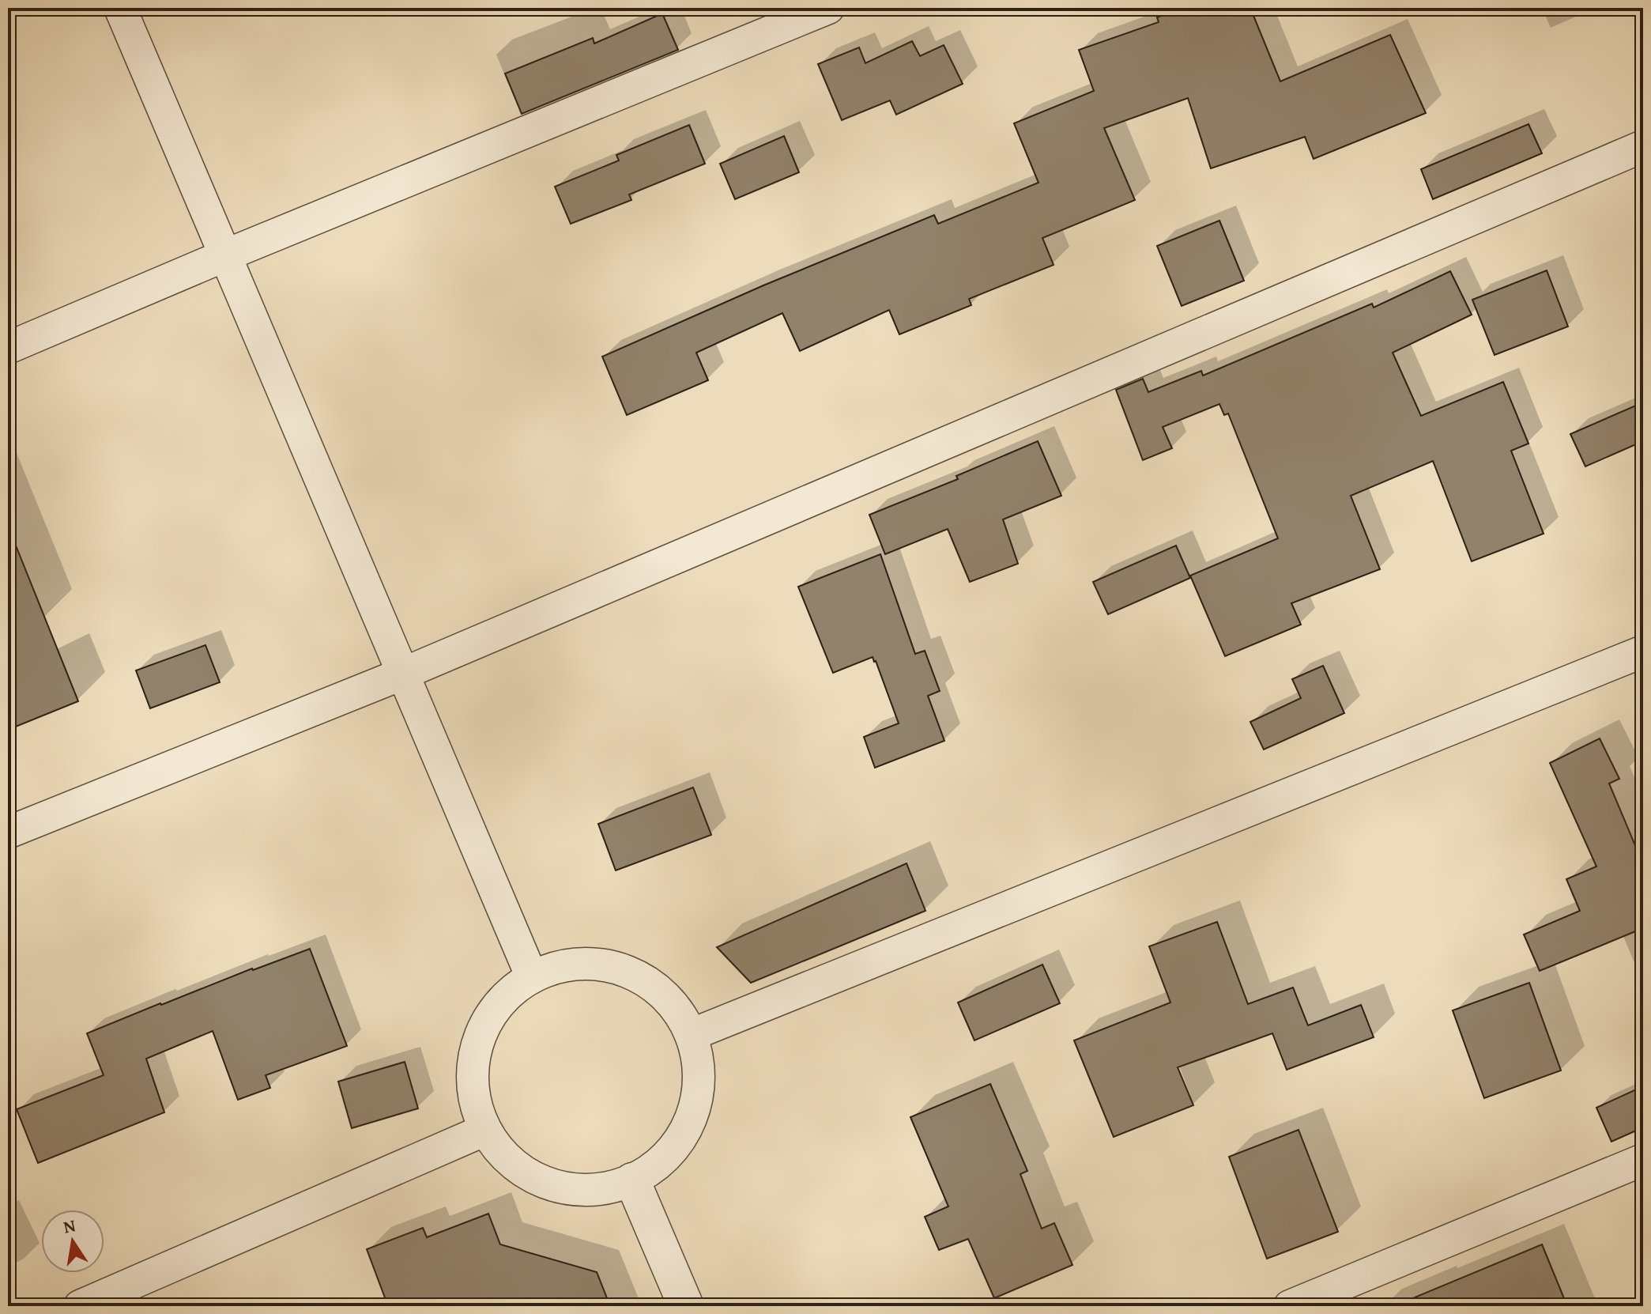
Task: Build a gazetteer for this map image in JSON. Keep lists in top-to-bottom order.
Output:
{
  "north": "top"
}
